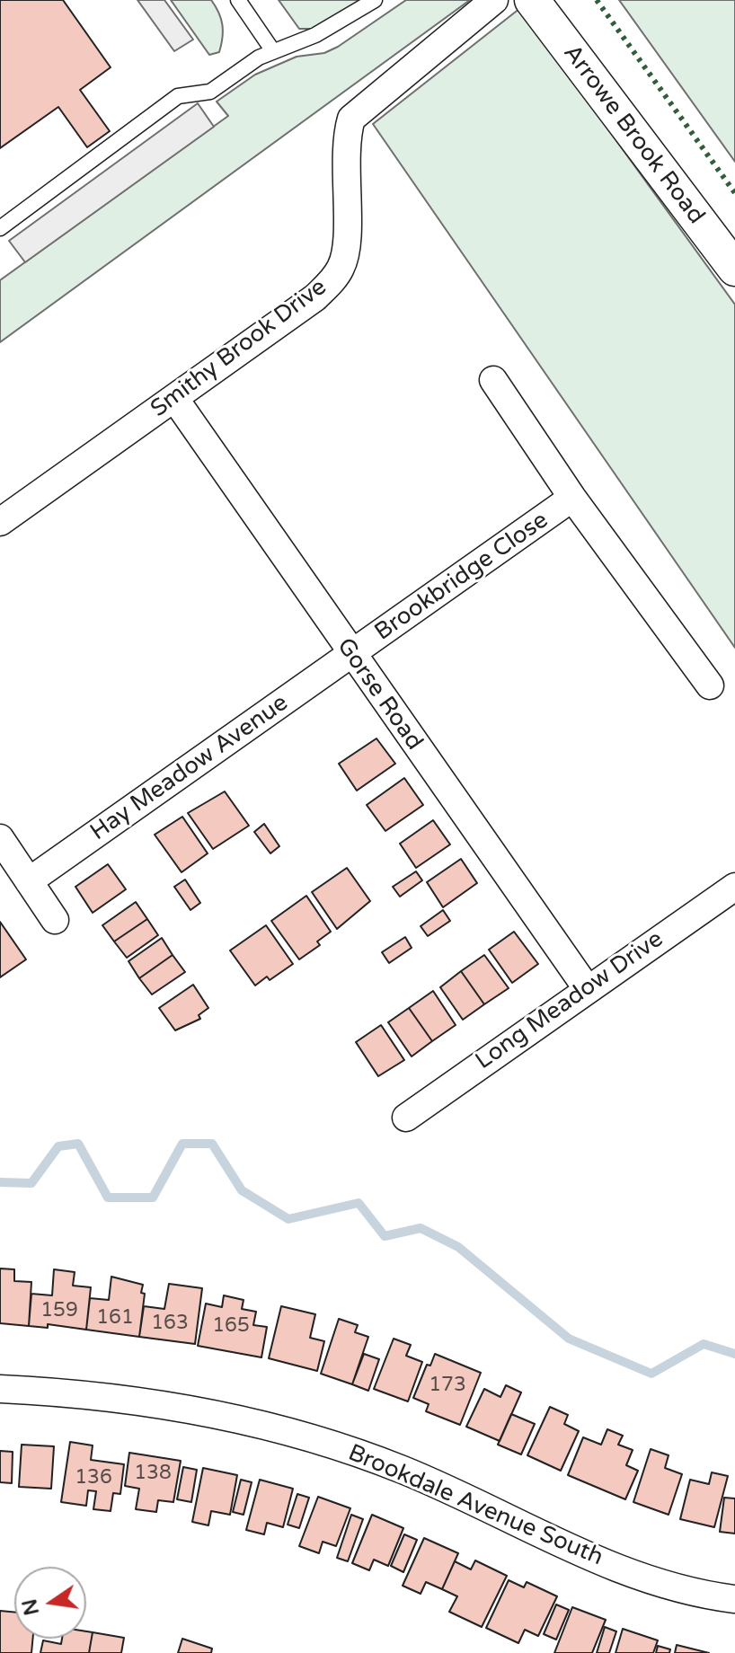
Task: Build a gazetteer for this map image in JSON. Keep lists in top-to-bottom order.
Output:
{
  "streets": {
    "street": [
      "Arrowe Brook Road",
      "Smithy Brook Drive",
      "Brookbridge Close",
      "Gorse Road",
      "Hay Meadow Avenue",
      "Long Meadow Drive",
      "Brookdale Avenue South"
    ]
  },
  "crossings": [
    ["Smithy Brook Drive", "Gorse Road"],
    ["Brookbridge Close", "Gorse Road"],
    ["Brookbridge Close", "Hay Meadow Avenue"],
    ["Gorse Road", "Hay Meadow Avenue"],
    ["Gorse Road", "Long Meadow Drive"]
  ],
  "house_numbers": [
    "159",
    "161",
    "163",
    "165",
    "173",
    "138",
    "136"
  ],
  "north": "left"
}
